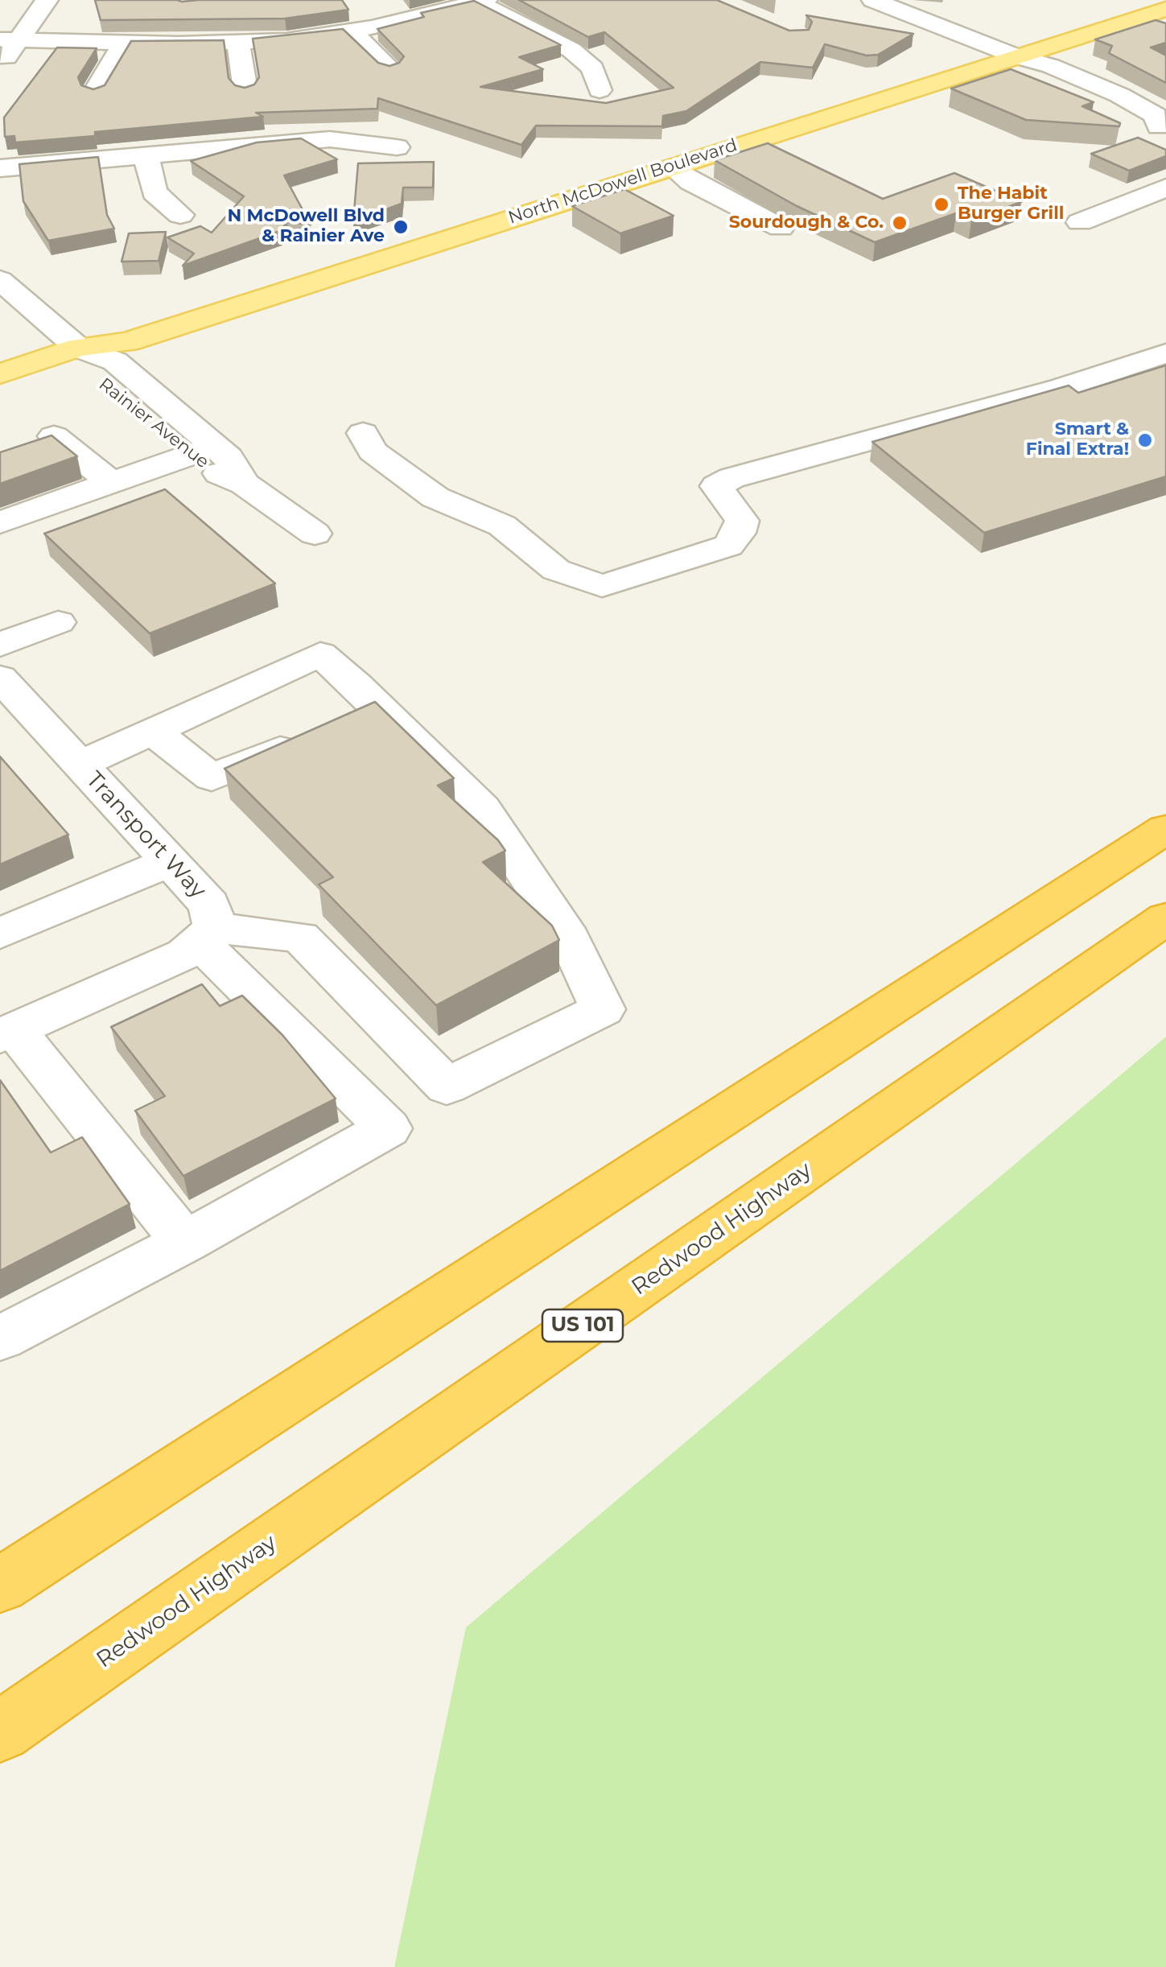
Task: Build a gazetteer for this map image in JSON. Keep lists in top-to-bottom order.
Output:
{
  "streets": {
    "highway": ["Redwood Highway", "US 101"],
    "main road": ["North McDowell Boulevard"],
    "street": ["Rainier Avenue", "Transport Way"]
  },
  "crossings": [
    ["North McDowell Boulevard", "Rainier Avenue"]
  ],
  "places": [
    "The Habit Burger Grill",
    "Sourdough & Co.",
    "N McDowell Blvd & Rainier Ave",
    "Smart & Final Extra!"
  ]
}
